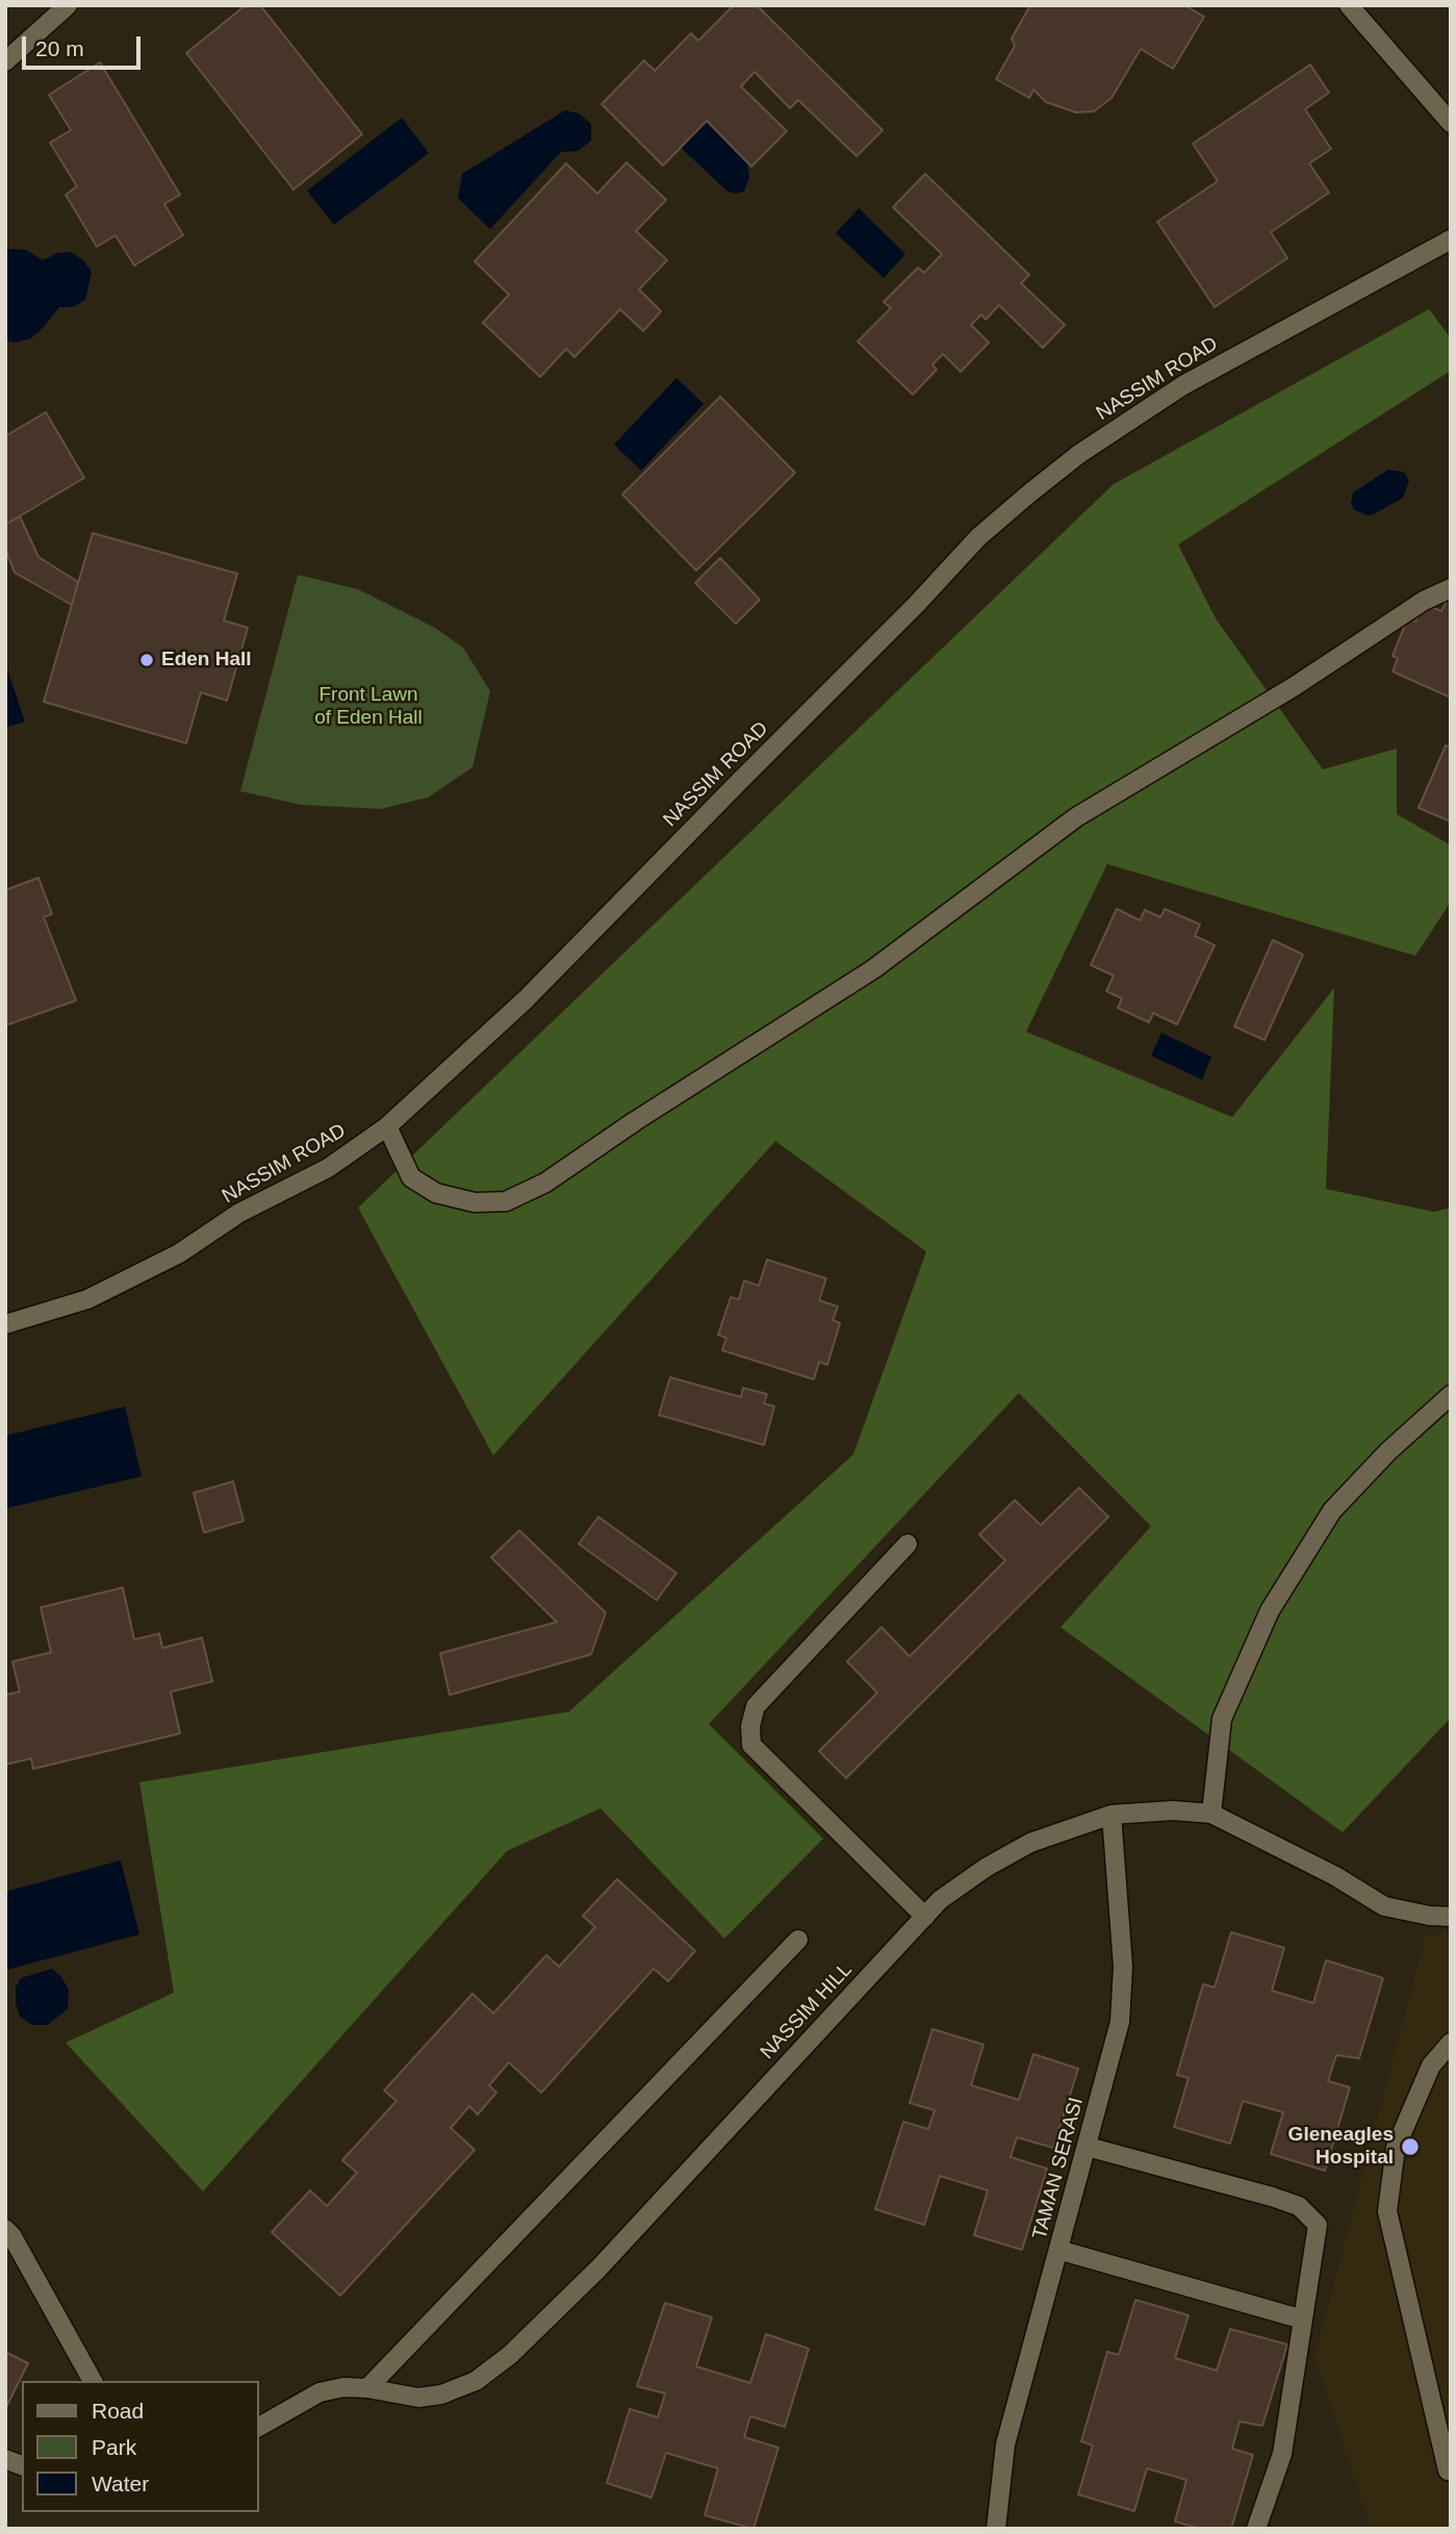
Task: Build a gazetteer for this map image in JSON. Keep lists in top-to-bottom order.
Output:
{
  "streets": {
    "street": ["NASSIM ROAD", "NASSIM HILL", "TAMAN SERASI"]
  },
  "crossings": [
    ["NASSIM HILL", "TAMAN SERASI"]
  ],
  "parks": ["Front Lawn of Eden Hall"],
  "places": ["Eden Hall", "Gleneagles Hospital"],
  "legend": ["Road", "Park", "Water"],
  "scale_bar": "20 m"
}
